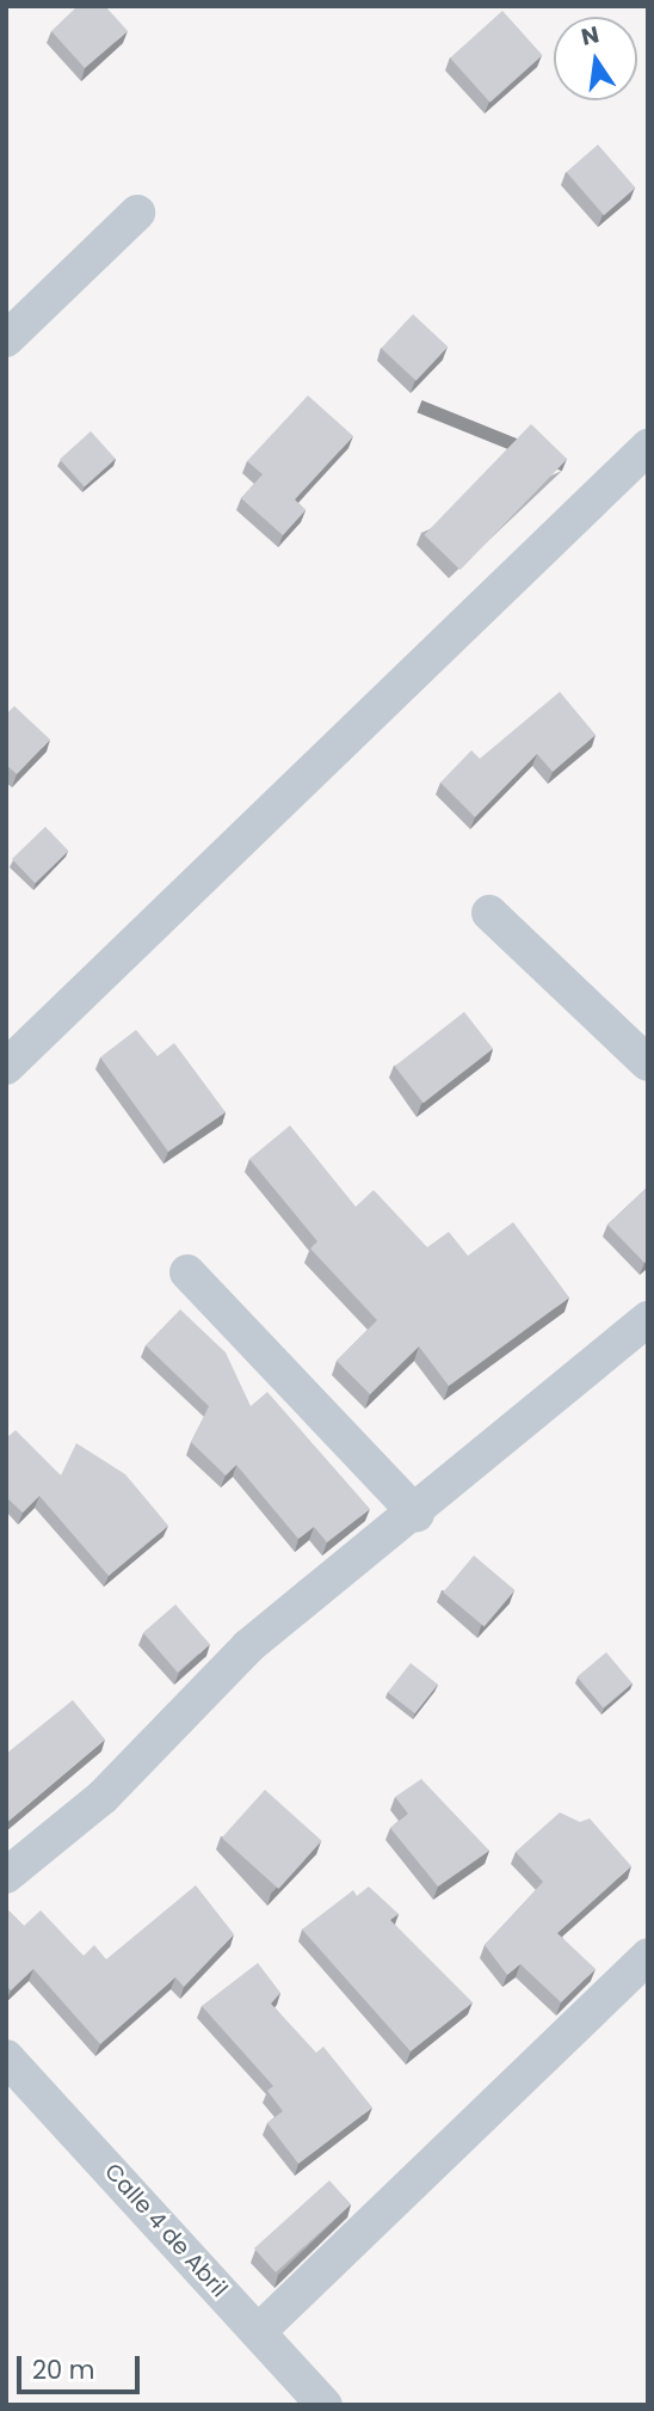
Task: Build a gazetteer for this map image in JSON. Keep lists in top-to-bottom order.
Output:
{
  "streets": {
    "street": ["Calle 4 de Abril"]
  },
  "scale_bar": "20 m",
  "north": "top"
}
